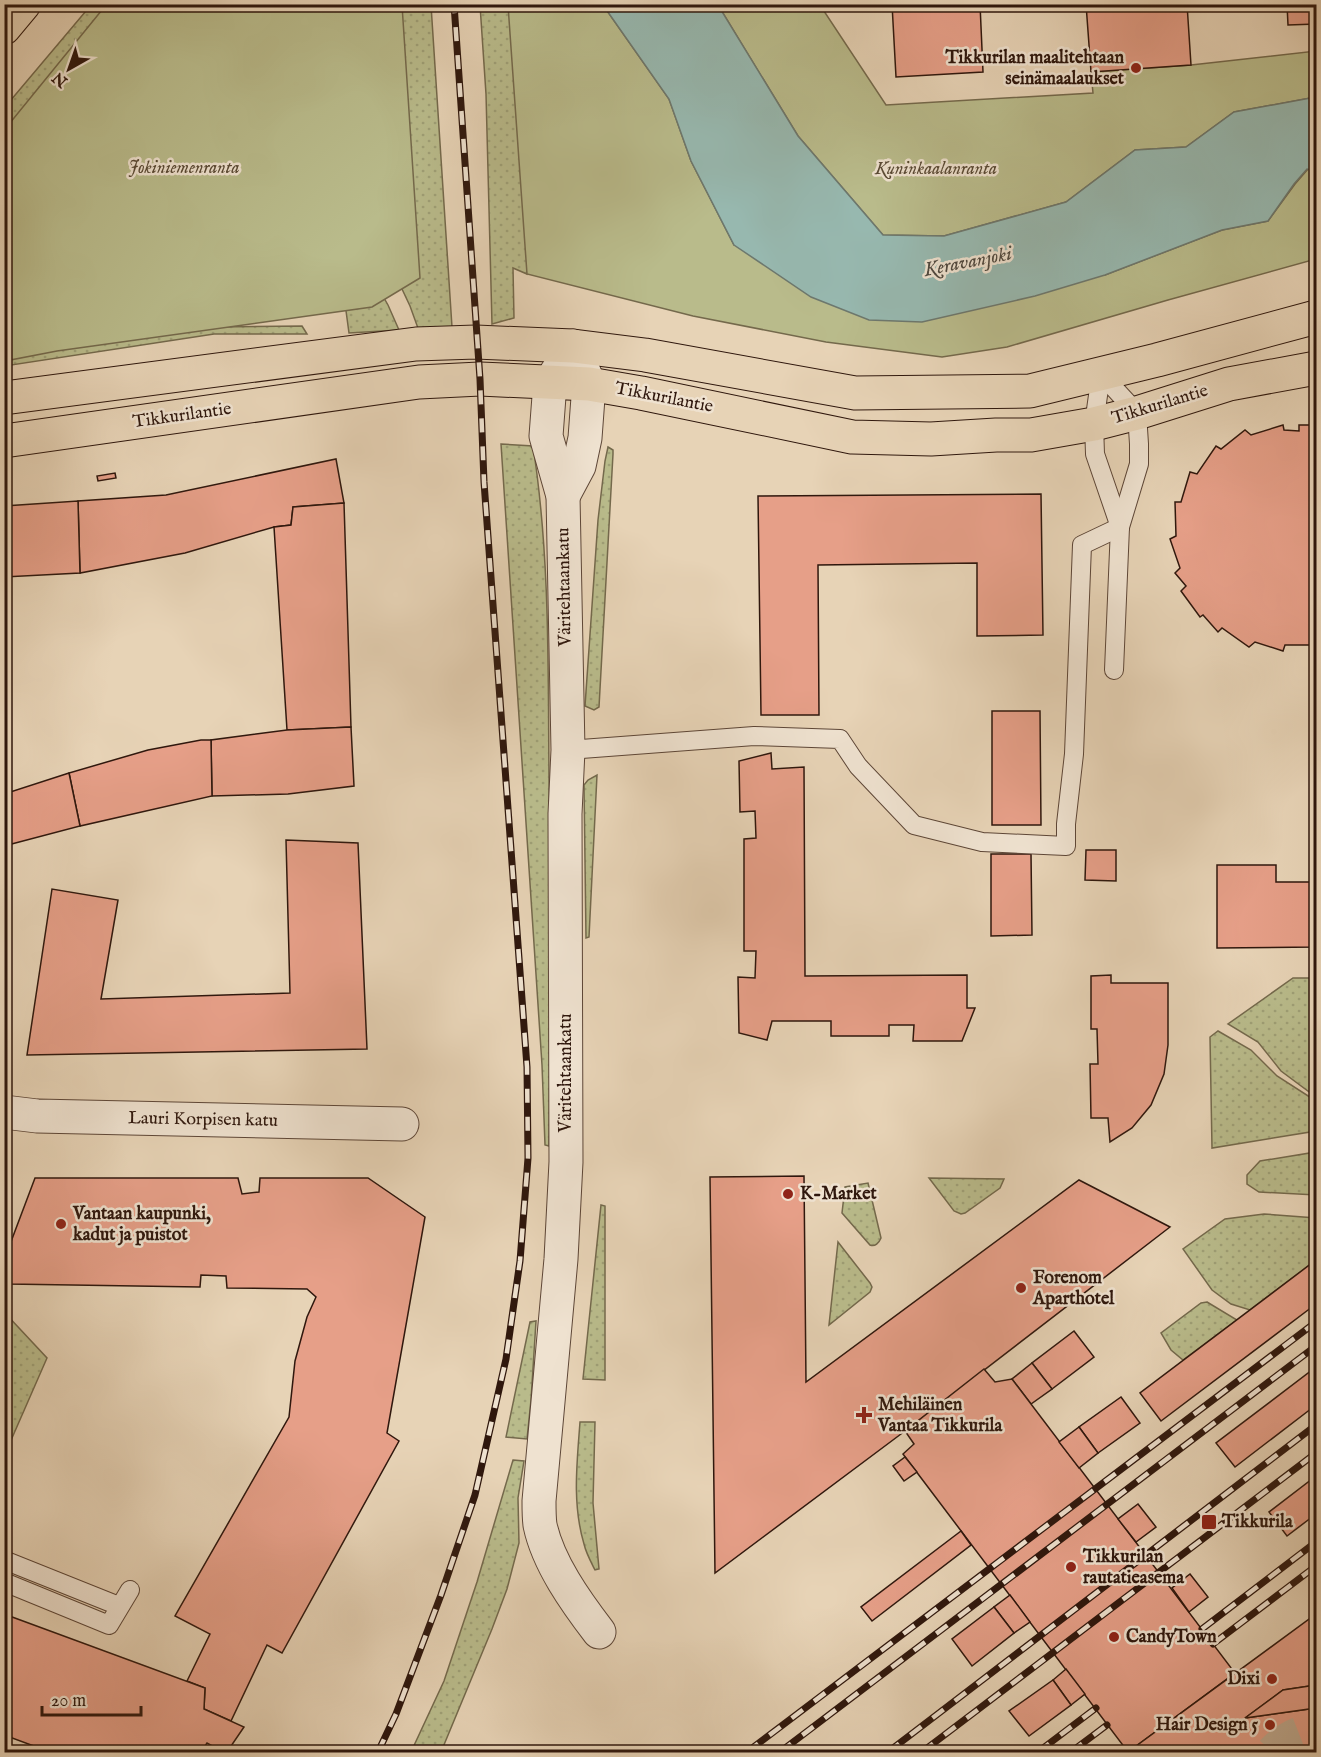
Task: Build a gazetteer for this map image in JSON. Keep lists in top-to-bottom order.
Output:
{
  "streets": {
    "main road": ["Tikkurilantie"],
    "street": ["Väritehtaankatu", "Lauri Korpisen katu"]
  },
  "crossings": [
    ["Tikkurilantie", "Väritehtaankatu"]
  ],
  "water": ["Keravanjoki"],
  "parks": ["Jokiniemenranta", "Kuninkaalanranta"],
  "places": {
    "other": [
      "Tikkurilan maalitehtaan seinämaalaukset",
      "K-Market",
      "Vantaan kaupunki, kadut ja puistot",
      "Forenom Aparthotel",
      "Tikkurilan rautatieasema",
      "CandyTown",
      "Dixi",
      "Hair Design 5"
    ],
    "health": ["Mehiläinen Vantaa Tikkurila"],
    "transit": ["Tikkurila"]
  },
  "scale_bar": "20 m",
  "north": "bottom left"
}
